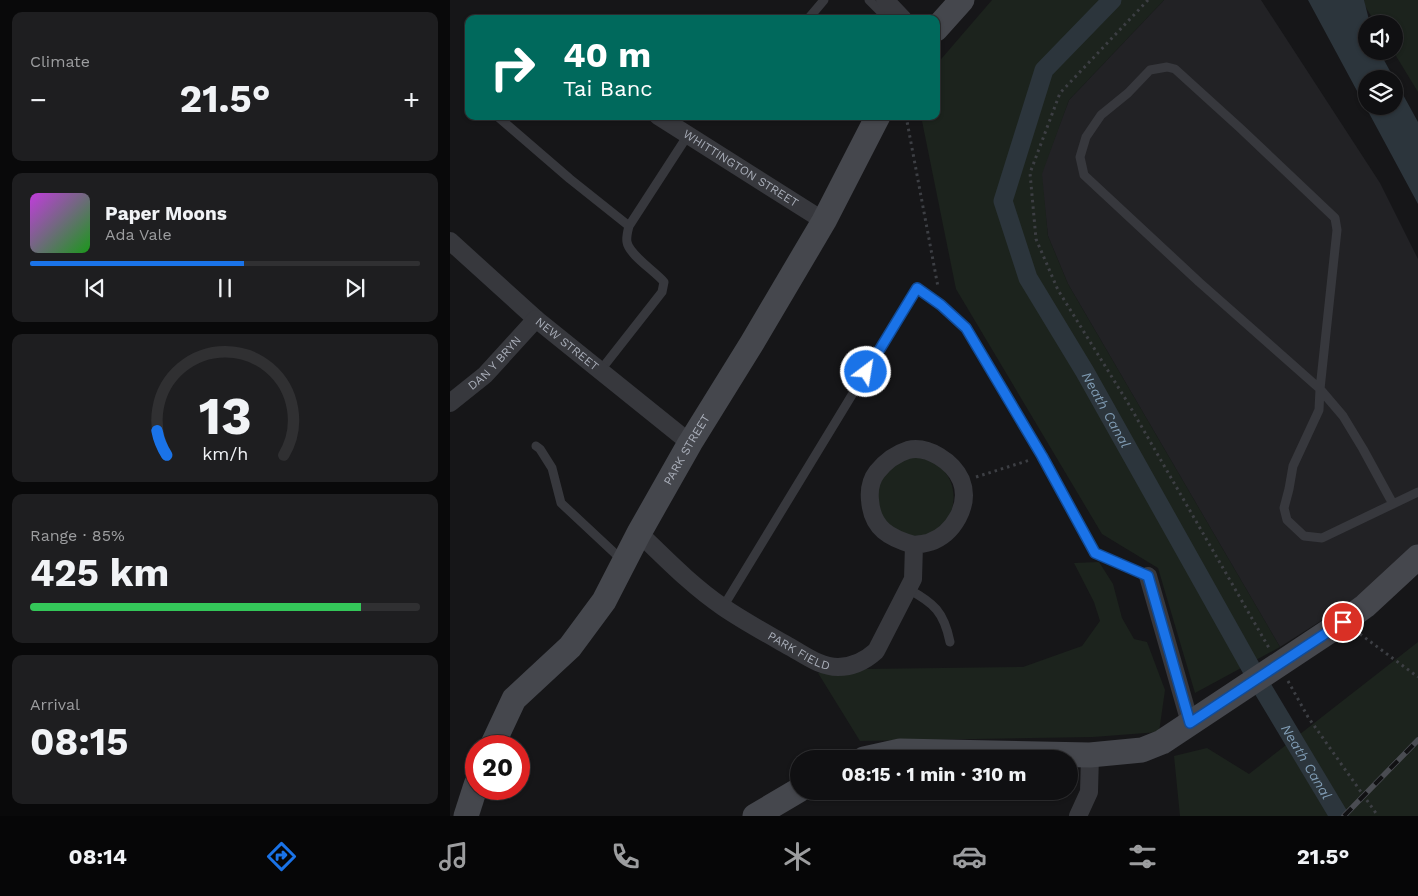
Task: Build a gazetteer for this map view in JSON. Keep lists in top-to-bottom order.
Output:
{
  "streets": {
    "main road": ["PARK STREET"],
    "street": [
      "WHITTINGTON STREET",
      "NEW STREET",
      "DAN Y BRYN",
      "PARK FIELD"
    ]
  },
  "crossings": [
    ["WHITTINGTON STREET", "PARK STREET"],
    ["NEW STREET", "DAN Y BRYN"],
    ["NEW STREET", "PARK STREET"],
    ["PARK STREET", "PARK FIELD"]
  ],
  "water": ["Neath Canal"],
  "page": {
    "tile": [
      "Climate",
      ["Range · 85%", "425 km"],
      ["Arrival", "08:15"]
    ],
    "turn": ["40 m", "Tai Banc"],
    "heat": ["−", "21.5°", "+"],
    "song": ["Paper Moons", "Ada Vale"],
    "limit": "20",
    "trip": "08:15 · 1 min · 310 m",
    "tabs": ["08:14", "21.5°"],
    "gauge": ["13", "km/h"]
  }
}
